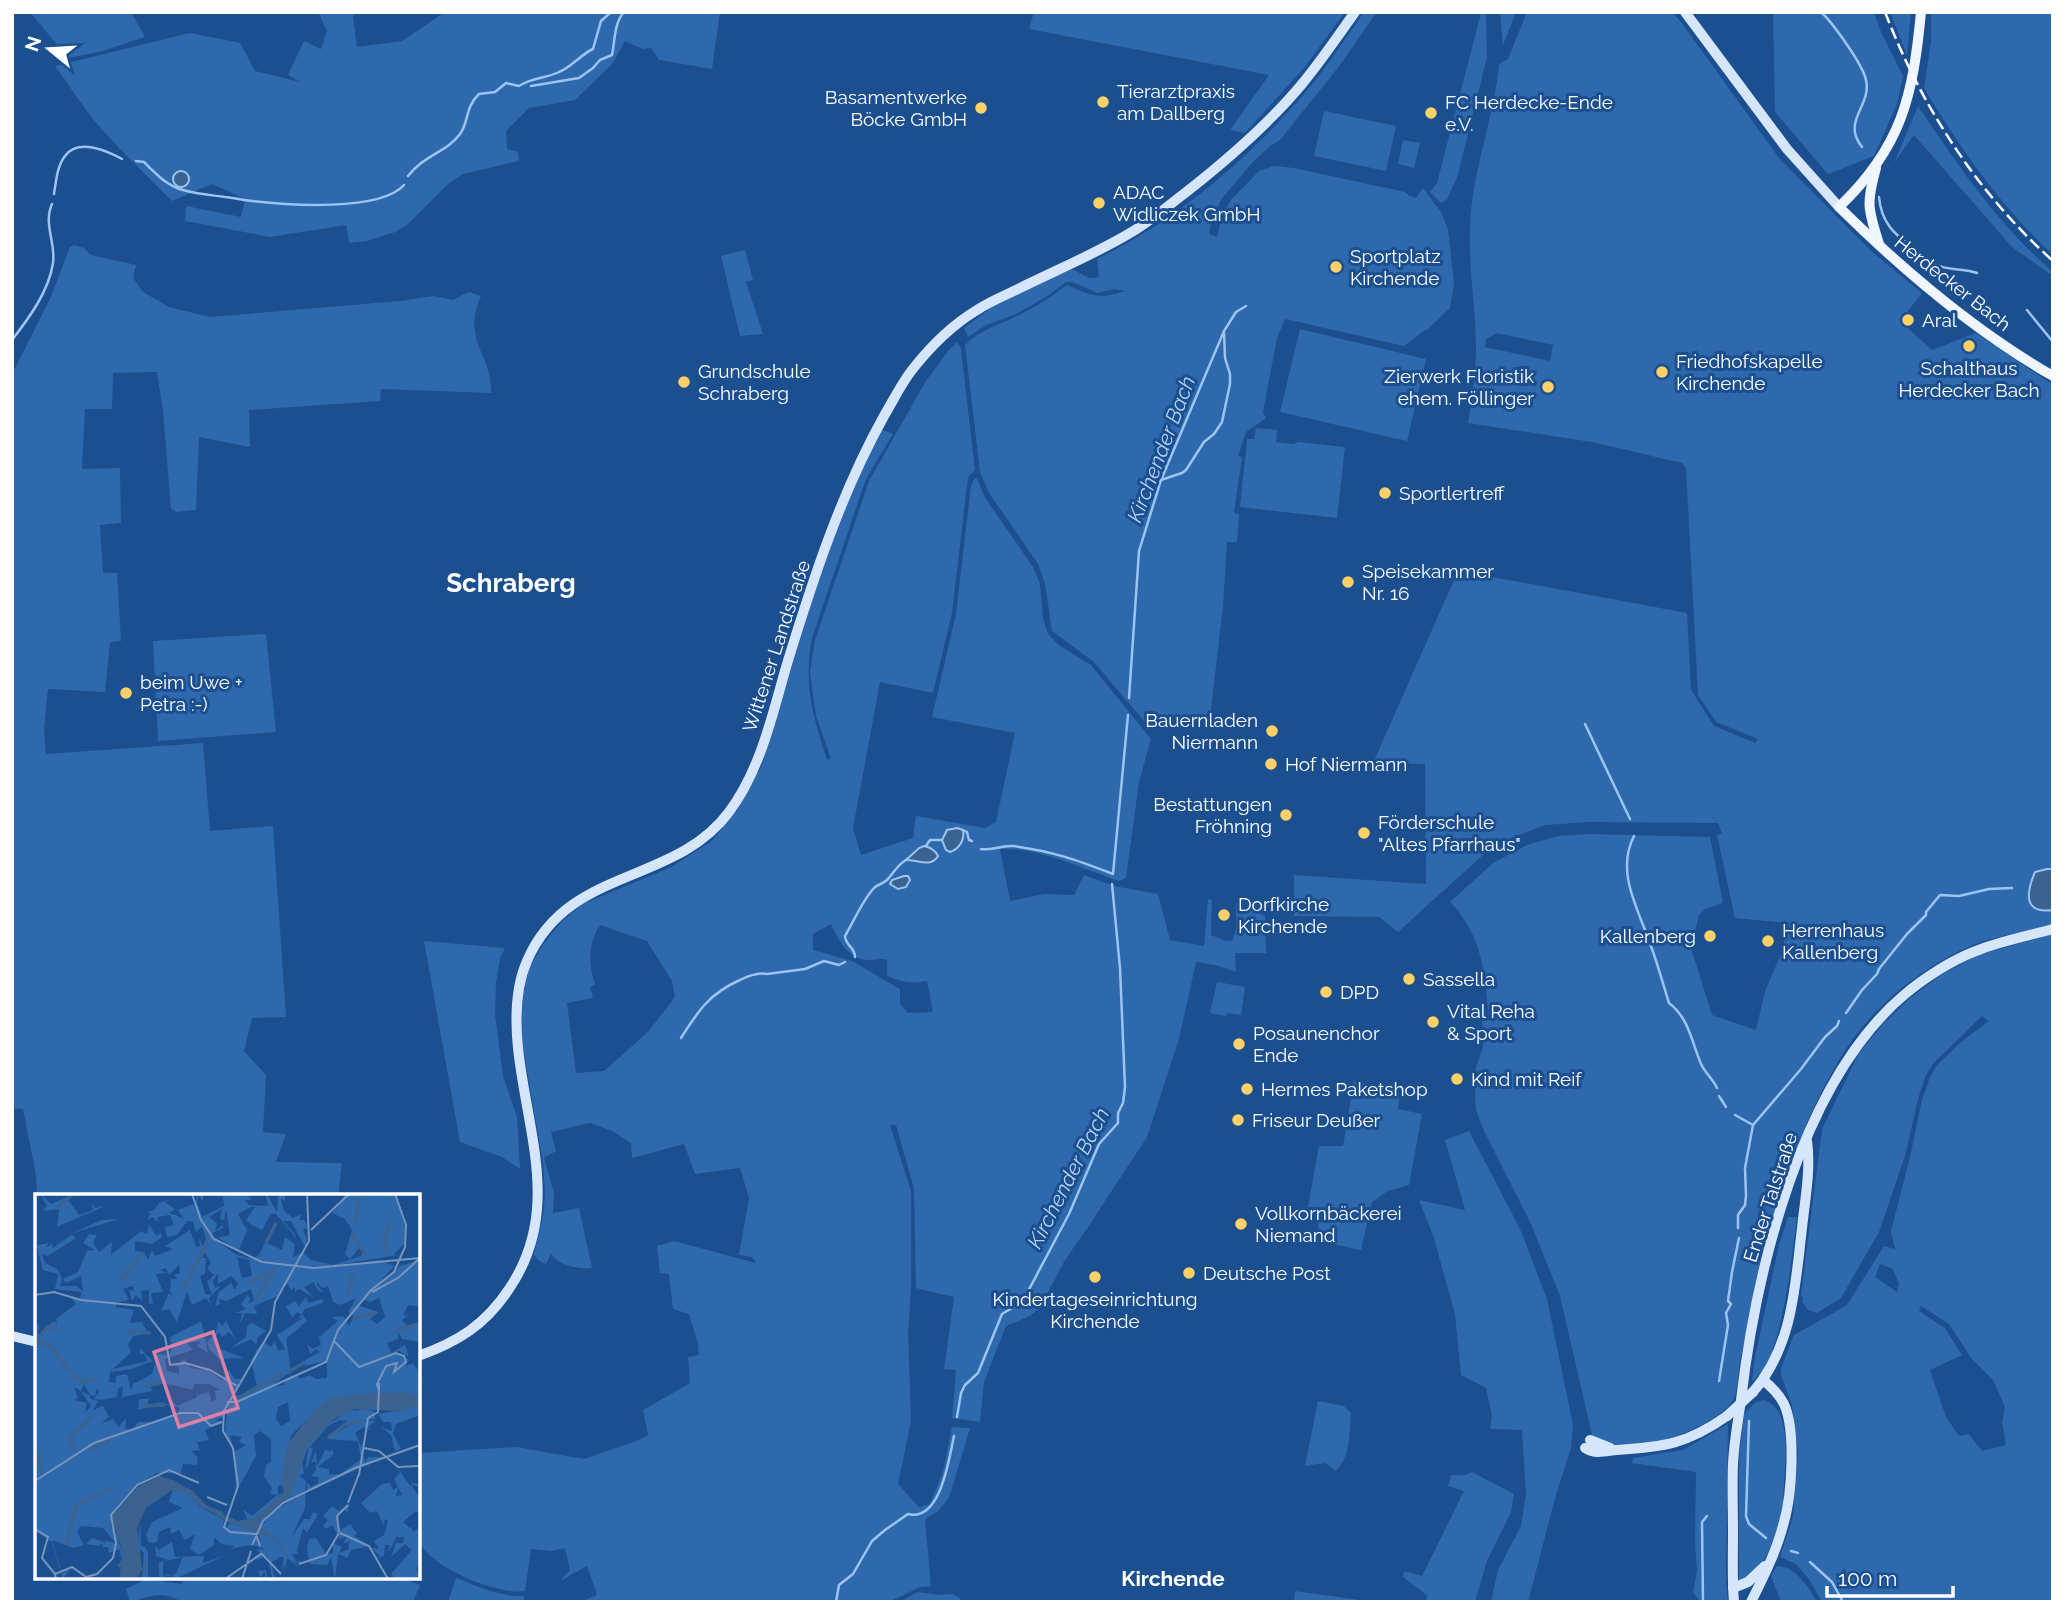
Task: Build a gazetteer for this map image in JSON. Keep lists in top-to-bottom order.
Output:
{
  "streets": {
    "main road": ["Herdecker Bach", "Wittener Landstraße", "Ender Talstraße"]
  },
  "districts": ["Schraberg", "Kirchende"],
  "water": ["Kirchender Bach"],
  "places": [
    "Tierarztpraxis am Dallberg",
    "Basamentwerke Böcke GmbH",
    "FC Herdecke-Ende e.V.",
    "ADAC Widliczek GmbH",
    "Sportplatz Kirchende",
    "Aral",
    "Schalthaus Herdecker Bach",
    "Friedhofskapelle Kirchende",
    "Grundschule Schraberg",
    "Zierwerk Floristik ehem. Föllinger",
    "Sportlertreff",
    "Speisekammer Nr. 16",
    "beim Uwe + Petra :-)",
    "Bauernladen Niermann",
    "Hof Niermann",
    "Bestattungen Fröhning",
    "Förderschule \"Altes Pfarrhaus\"",
    "Dorfkirche Kirchende",
    "Kallenberg",
    "Herrenhaus Kallenberg",
    "Sassella",
    "DPD",
    "Vital Reha & Sport",
    "Posaunenchor Ende",
    "Kind mit Reif",
    "Hermes Paketshop",
    "Friseur Deußer",
    "Vollkornbäckerei Niemand",
    "Deutsche Post",
    "Kindertageseinrichtung Kirchende"
  ],
  "scale_bar": "100 m",
  "north": "left"
}
